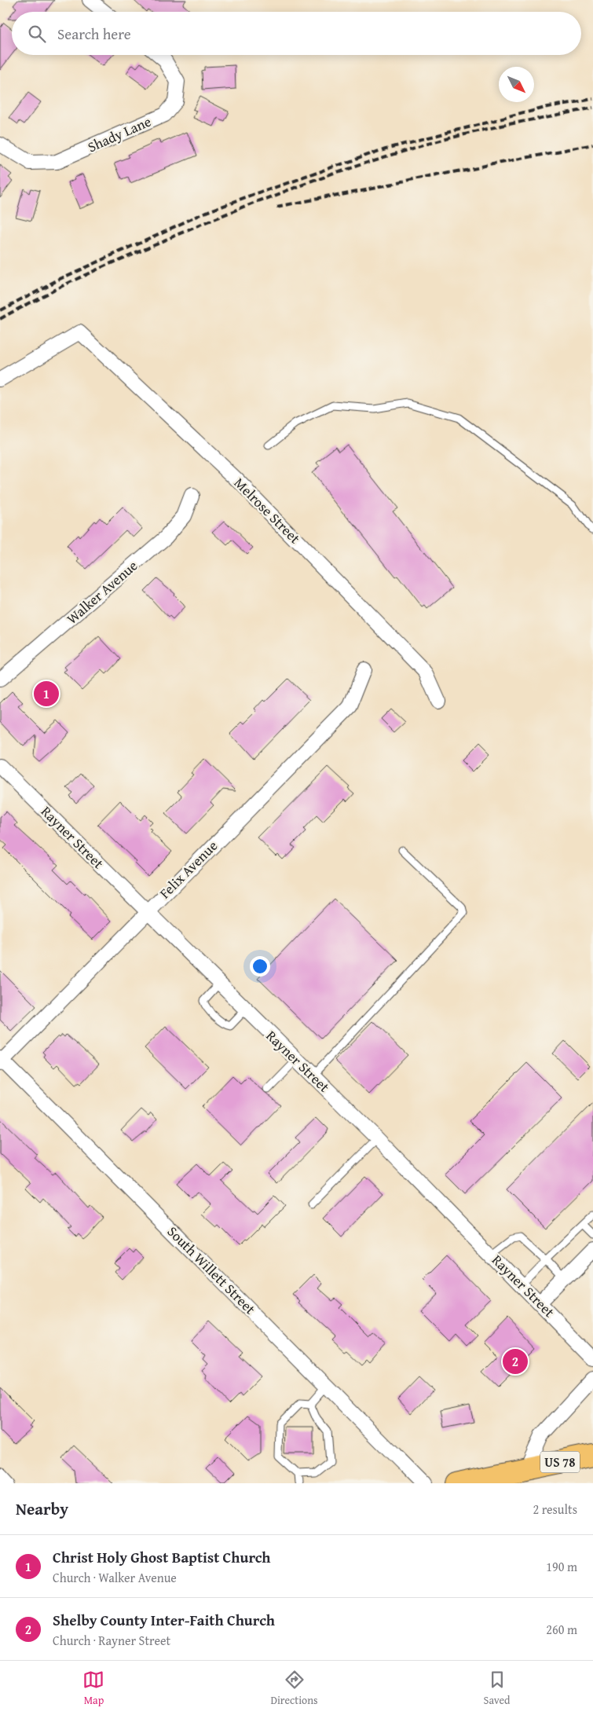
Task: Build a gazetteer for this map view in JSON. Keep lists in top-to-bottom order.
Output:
{
  "streets": {
    "main road": ["US 78"],
    "street": [
      "Shady Lane",
      "Melrose Street",
      "Walker Avenue",
      "Rayner Street",
      "Felix Avenue",
      "South Willett Street"
    ]
  },
  "crossings": [
    ["Rayner Street", "Felix Avenue"],
    ["Felix Avenue", "South Willett Street"]
  ],
  "north": "bottom right",
  "page": {
    "search": "Search here",
    "pins": ["1", "2"],
    "heading": ["Nearby", "2 results"],
    "list": [
      {
        "mark": "1",
        "name": "Christ Holy Ghost Baptist Church",
        "note": "Church · Walker Avenue",
        "value": "190 m"
      },
      {
        "mark": "2",
        "name": "Shelby County Inter-Faith Church",
        "note": "Church · Rayner Street",
        "value": "260 m"
      }
    ],
    "nav": ["Map", "Directions", "Saved"]
  }
}
